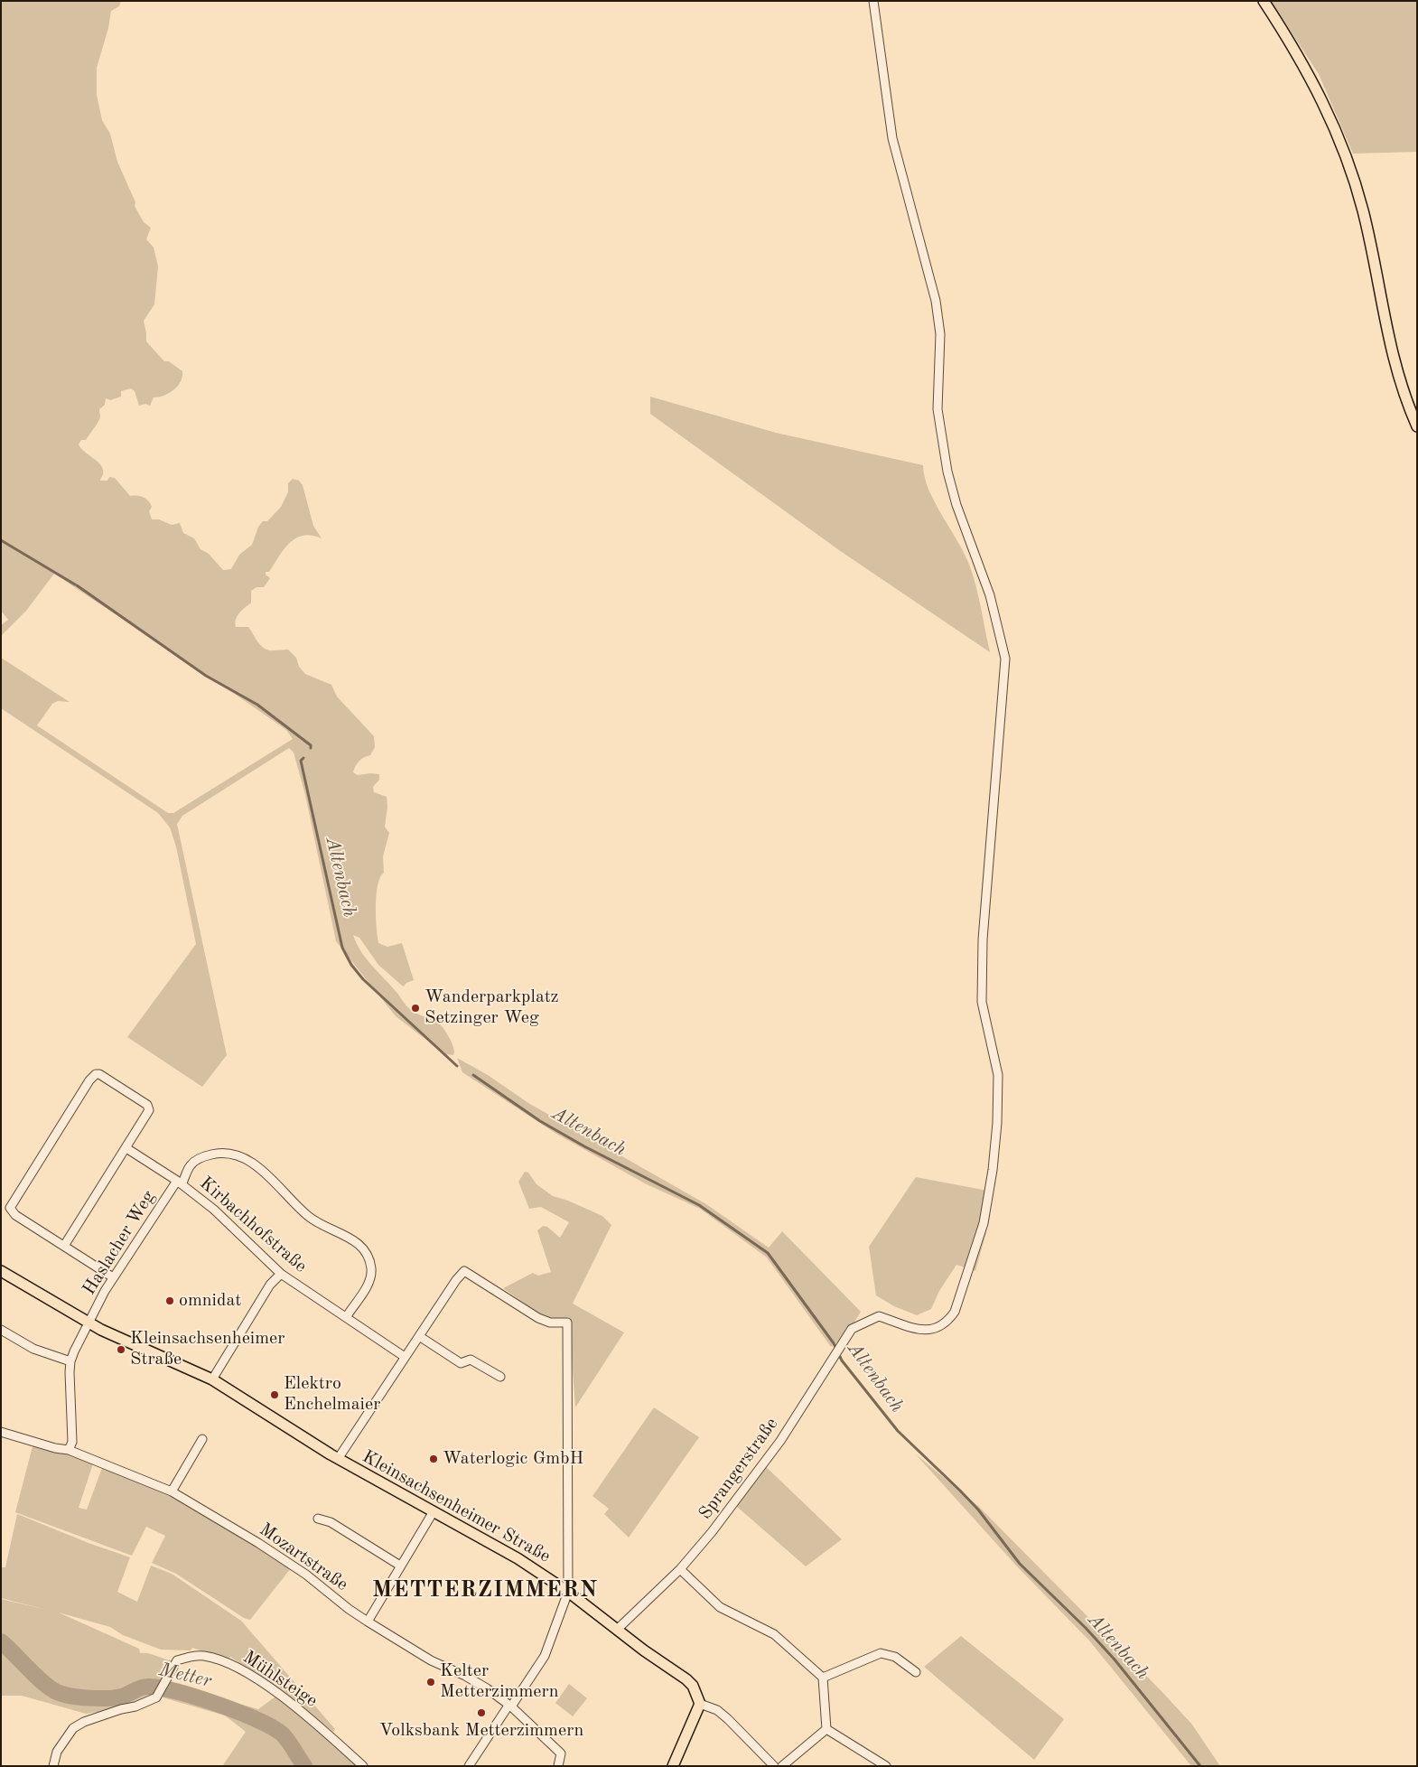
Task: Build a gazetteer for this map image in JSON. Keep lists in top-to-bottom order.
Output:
{
  "streets": {
    "main road": ["Kleinsachsenheimer Straße"],
    "street": [
      "Kirbachhofstraße",
      "Haslacher Weg",
      "Sprangerstraße",
      "Mozartstraße",
      "Mühlsteige"
    ]
  },
  "crossings": [
    ["Kirbachhofstraße", "Haslacher Weg"],
    ["Haslacher Weg", "Kleinsachsenheimer Straße"],
    ["Sprangerstraße", "Kleinsachsenheimer Straße"]
  ],
  "districts": ["METTERZIMMERN"],
  "water": ["Altenbach", "Metter"],
  "places": [
    "Wanderparkplatz Setzinger Weg",
    "omnidat",
    "Kleinsachsenheimer Straße",
    "Elektro Enchelmaier",
    "Waterlogic GmbH",
    "Kelter Metterzimmern",
    "Volksbank Metterzimmern"
  ]
}
